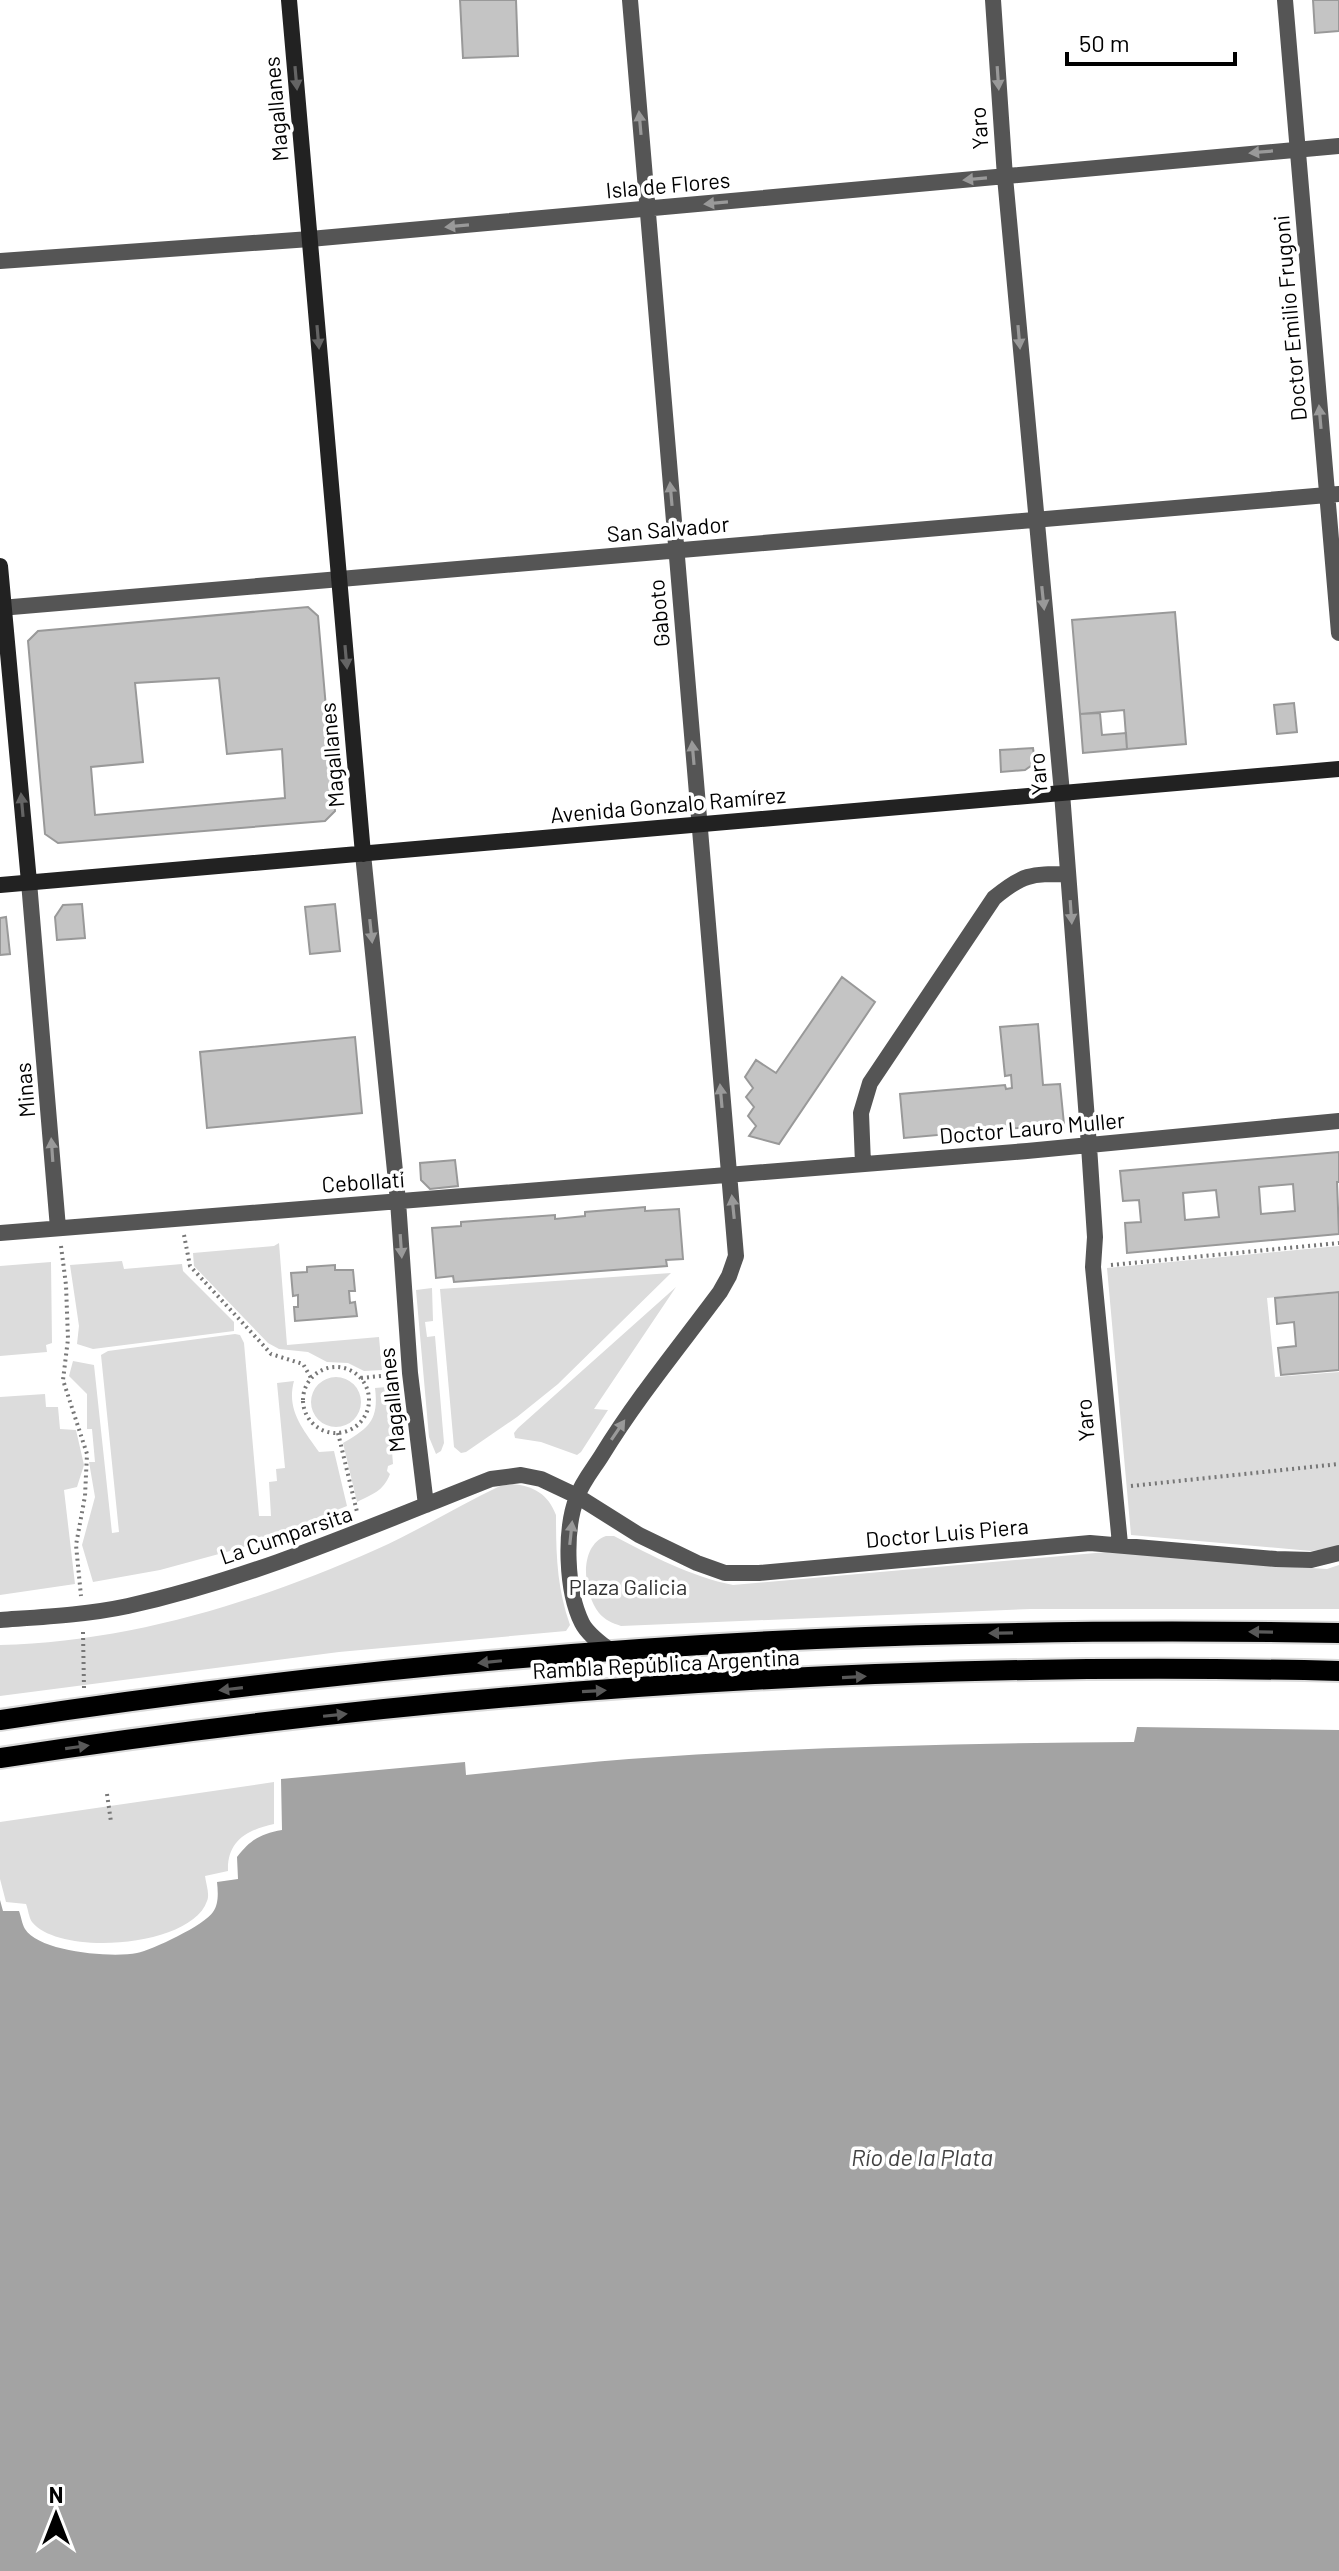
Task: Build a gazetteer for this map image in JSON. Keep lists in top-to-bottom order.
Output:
{
  "streets": {
    "main road": ["Rambla República Argentina"],
    "street": [
      "Magallanes",
      "Yaro",
      "Isla de Flores",
      "Doctor Emilio Frugoni",
      "San Salvador",
      "Gaboto",
      "Avenida Gonzalo Ramírez",
      "Minas",
      "Doctor Lauro Muller",
      "Cebollatí",
      "Doctor Luis Piera",
      "La Cumparsita"
    ]
  },
  "crossings": [
    ["Magallanes", "Isla de Flores"],
    ["Magallanes", "San Salvador"],
    ["Magallanes", "Avenida Gonzalo Ramírez"],
    ["Magallanes", "Cebollatí"],
    ["Magallanes", "La Cumparsita"],
    ["Yaro", "Isla de Flores"],
    ["Yaro", "San Salvador"],
    ["Yaro", "Avenida Gonzalo Ramírez"],
    ["Yaro", "Doctor Lauro Muller"],
    ["Yaro", "Doctor Luis Piera"],
    ["Isla de Flores", "Doctor Emilio Frugoni"],
    ["Isla de Flores", "Gaboto"],
    ["Doctor Emilio Frugoni", "San Salvador"],
    ["San Salvador", "Gaboto"],
    ["San Salvador", "Minas"],
    ["Gaboto", "Avenida Gonzalo Ramírez"],
    ["Gaboto", "Doctor Lauro Muller"],
    ["Gaboto", "Cebollatí"],
    ["Gaboto", "Doctor Luis Piera"],
    ["Gaboto", "La Cumparsita"],
    ["Avenida Gonzalo Ramírez", "Minas"],
    ["Minas", "Cebollatí"],
    ["Doctor Lauro Muller", "Cebollatí"],
    ["Doctor Luis Piera", "La Cumparsita"]
  ],
  "one_way": [
    "Magallanes",
    "Yaro",
    "Isla de Flores",
    "Doctor Emilio Frugoni",
    "Gaboto",
    "Minas"
  ],
  "water": ["Río de la Plata"],
  "parks": ["Plaza Galicia"],
  "scale_bar": "50 m",
  "north": "top"
}
